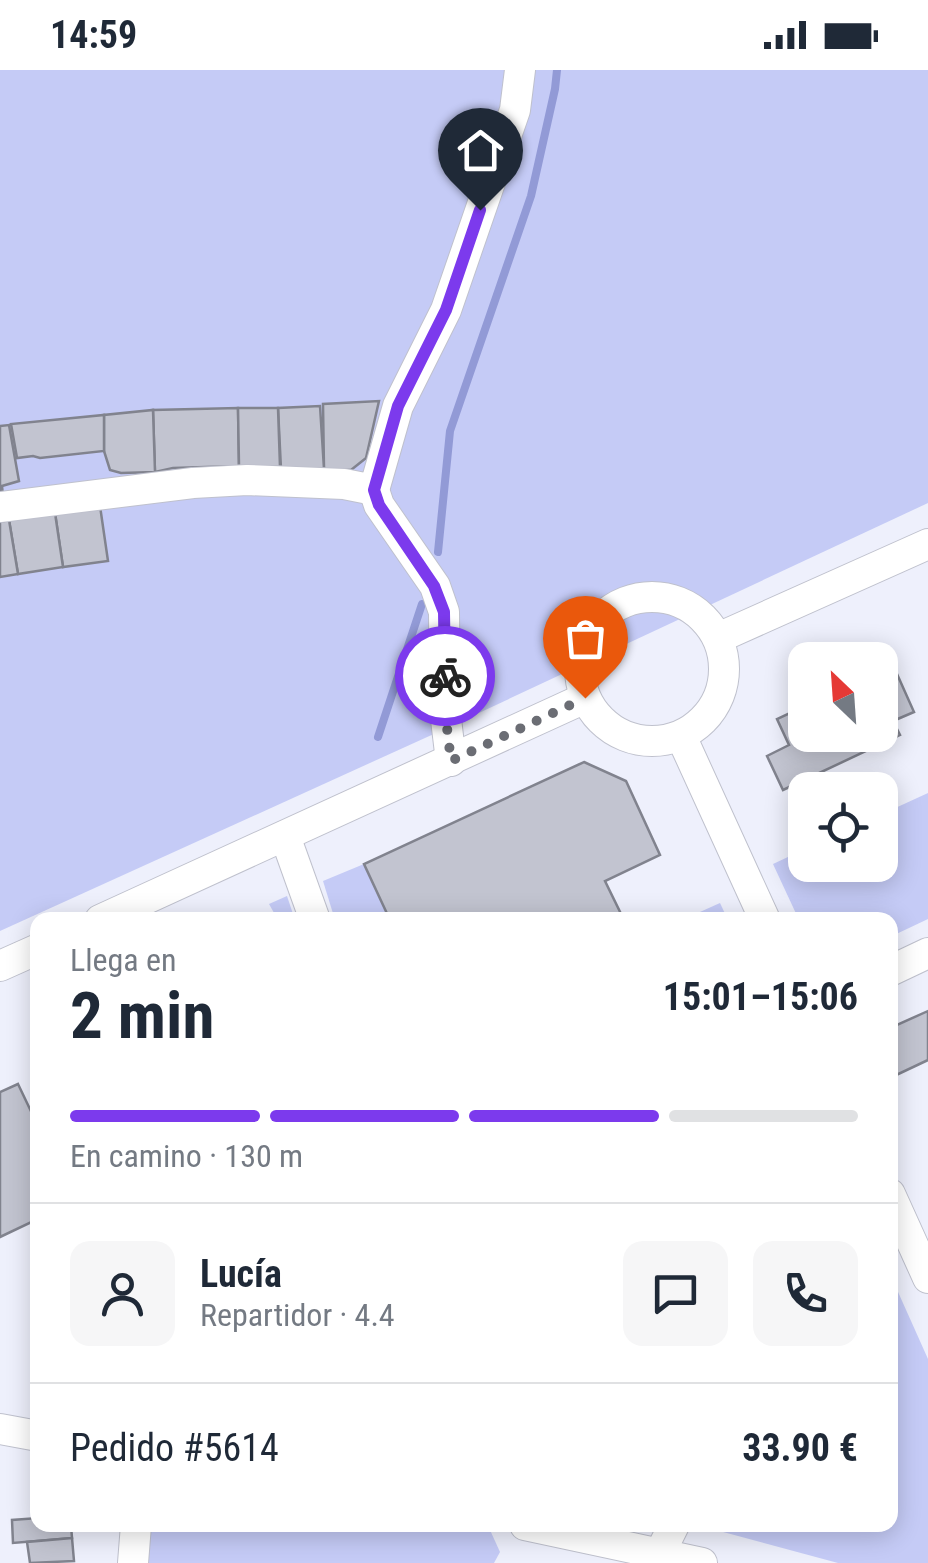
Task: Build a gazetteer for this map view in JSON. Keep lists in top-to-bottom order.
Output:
{
  "north": "top left",
  "page": {
    "status": "14:59",
    "heading": ["2 min", "Llega en", "15:01–15:06"],
    "panel": [
      "Lucía",
      "Repartidor · 4.4",
      "Pedido #5614",
      "33.90 €"
    ],
    "bar": "En camino · 130 m"
  }
}
